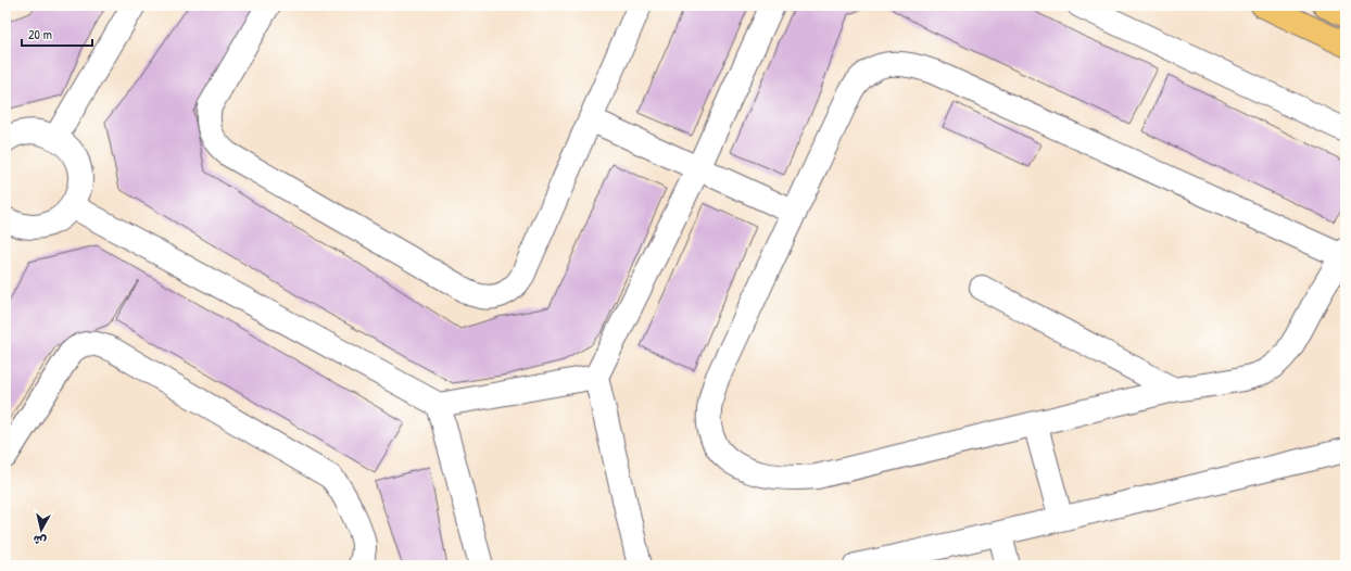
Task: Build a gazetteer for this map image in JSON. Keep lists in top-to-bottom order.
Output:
{
  "scale_bar": "20 m",
  "north": "bottom"
}
